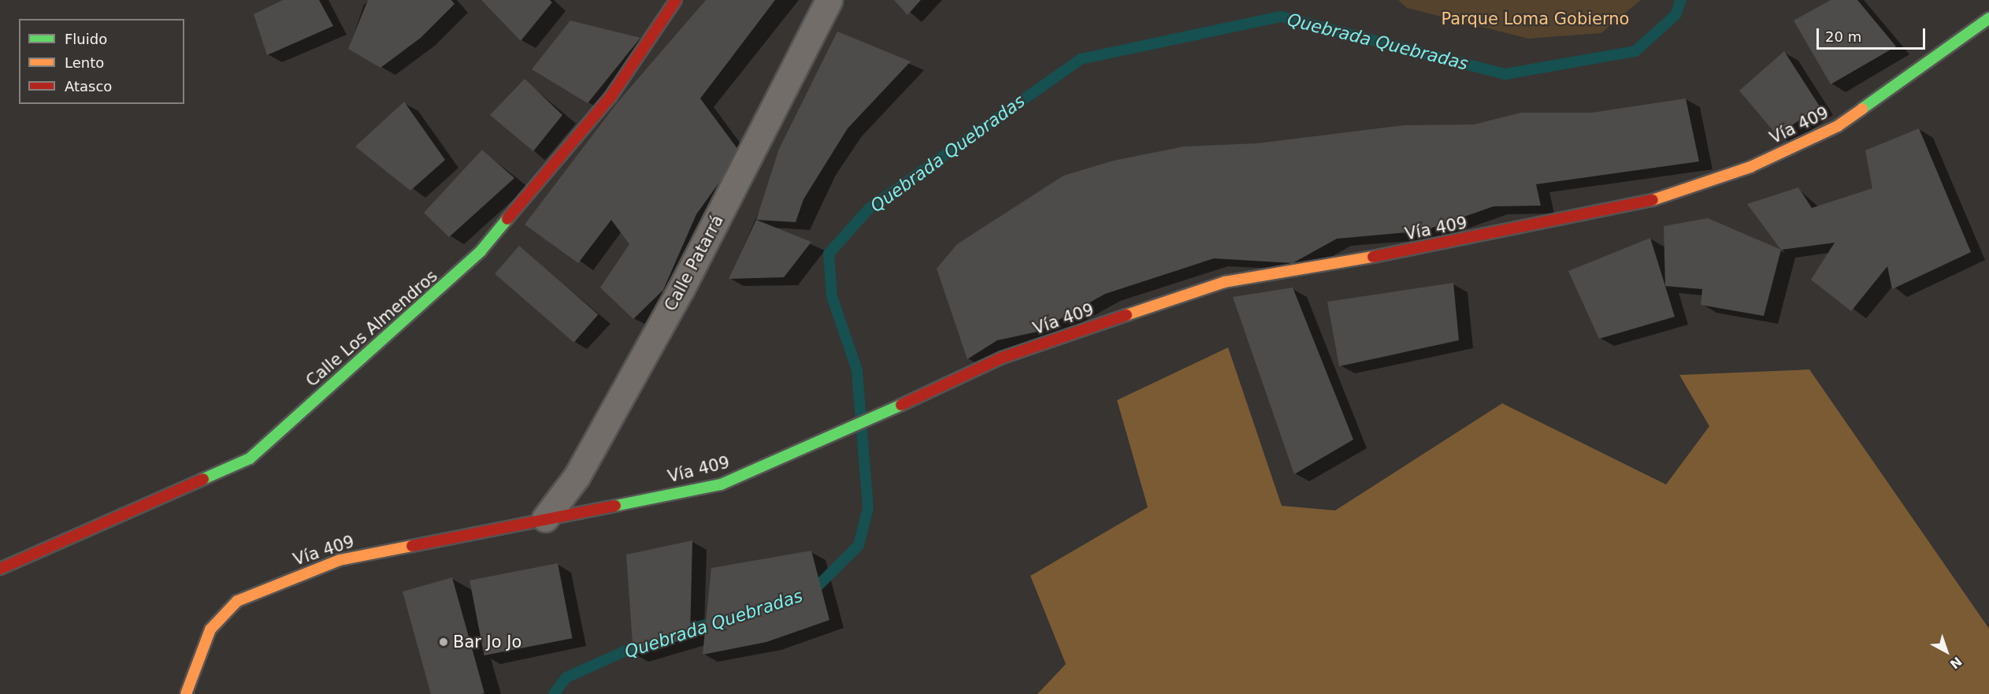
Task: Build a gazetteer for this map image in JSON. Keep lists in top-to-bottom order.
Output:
{
  "streets": {
    "street": ["Vía 409", "Calle Patarrá", "Calle Los Almendros"]
  },
  "crossings": [
    ["Vía 409", "Calle Patarrá"]
  ],
  "water": ["Quebrada Quebradas"],
  "parks": ["Parque Loma Gobierno"],
  "places": ["Bar Jo Jo"],
  "legend": ["Fluido", "Lento", "Atasco"],
  "scale_bar": "20 m",
  "north": "bottom right"
}
